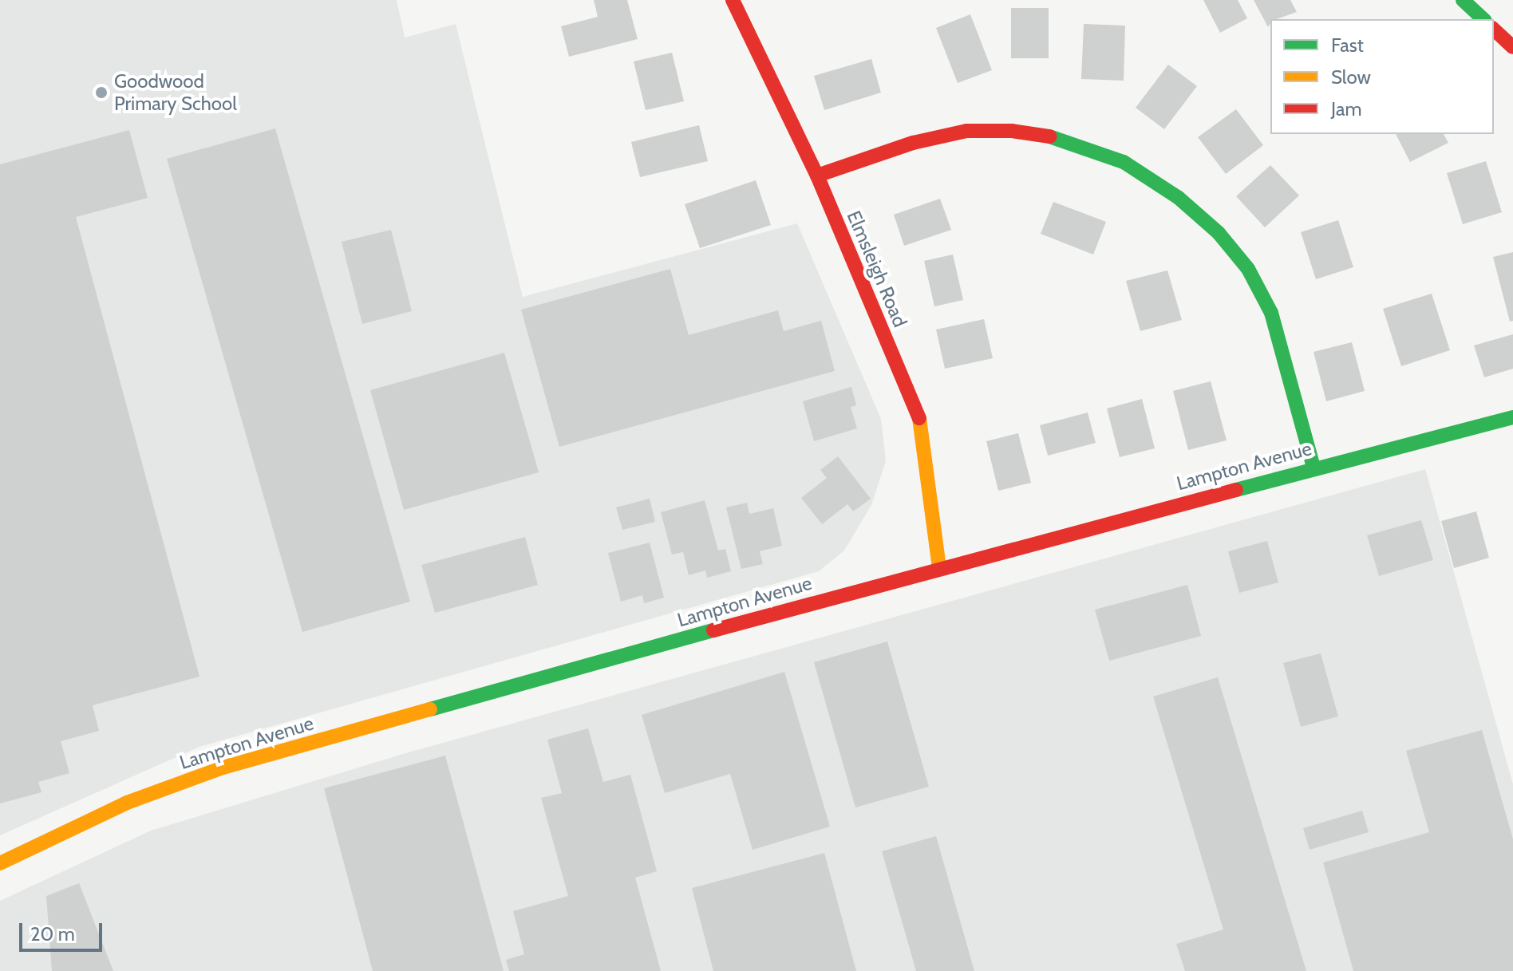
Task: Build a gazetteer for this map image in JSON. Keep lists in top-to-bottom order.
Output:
{
  "streets": {
    "main road": ["Elmsleigh Road", "Lampton Avenue"]
  },
  "crossings": [
    ["Elmsleigh Road", "Lampton Avenue"]
  ],
  "places": ["Goodwood Primary School"],
  "legend": ["Fast", "Slow", "Jam"],
  "scale_bar": "20 m"
}
